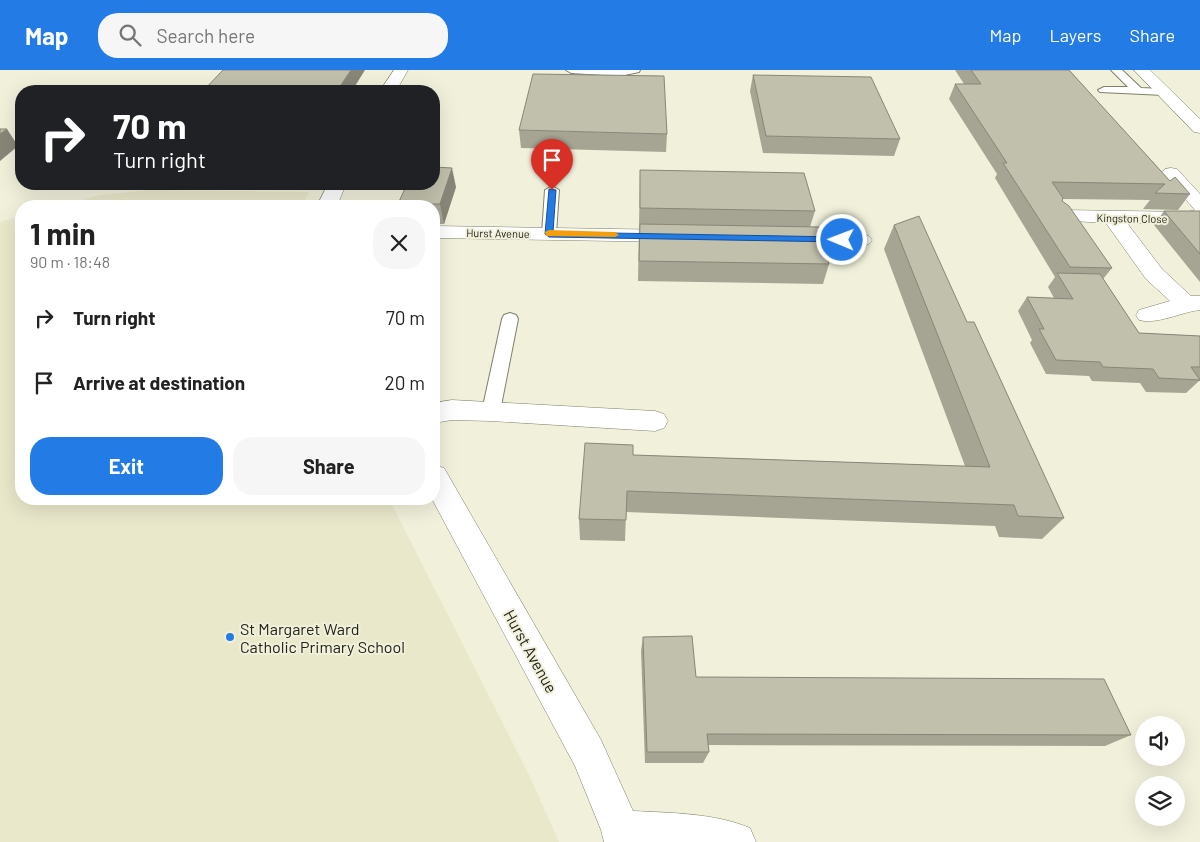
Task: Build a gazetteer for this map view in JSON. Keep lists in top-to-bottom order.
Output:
{
  "streets": {
    "street": ["Kingston Close", "Hurst Avenue"]
  },
  "places": ["St Margaret Ward Catholic Primary School"],
  "page": {
    "header": "Map",
    "search": "Search here",
    "nav": ["Map", "Layers", "Share"],
    "turn": ["70 m", "Turn right"],
    "heading": ["1 min", "90 m · 18:48"],
    "list": [
      {
        "name": "Turn right",
        "value": "70 m"
      },
      {
        "name": "Arrive at destination",
        "value": "20 m"
      }
    ],
    "buttons": ["Exit", "Share"]
  }
}
